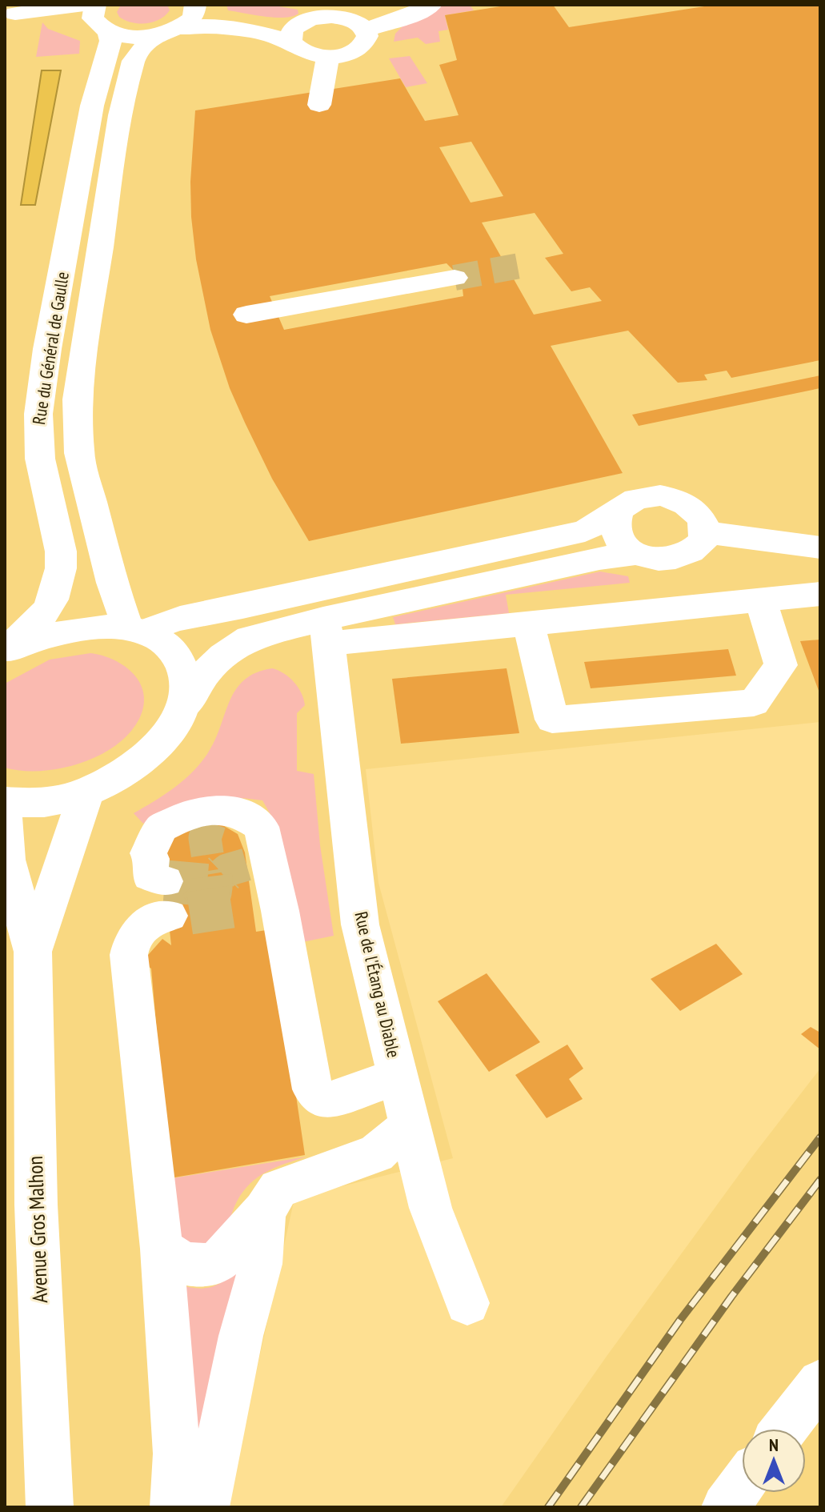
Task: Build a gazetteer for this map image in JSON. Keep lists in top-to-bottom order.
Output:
{
  "streets": {
    "main road": ["Rue du Général de Gaulle", "Rue de l'Étang au Diable", "Avenue Gros Malhon"]
  },
  "north": "top"
}
